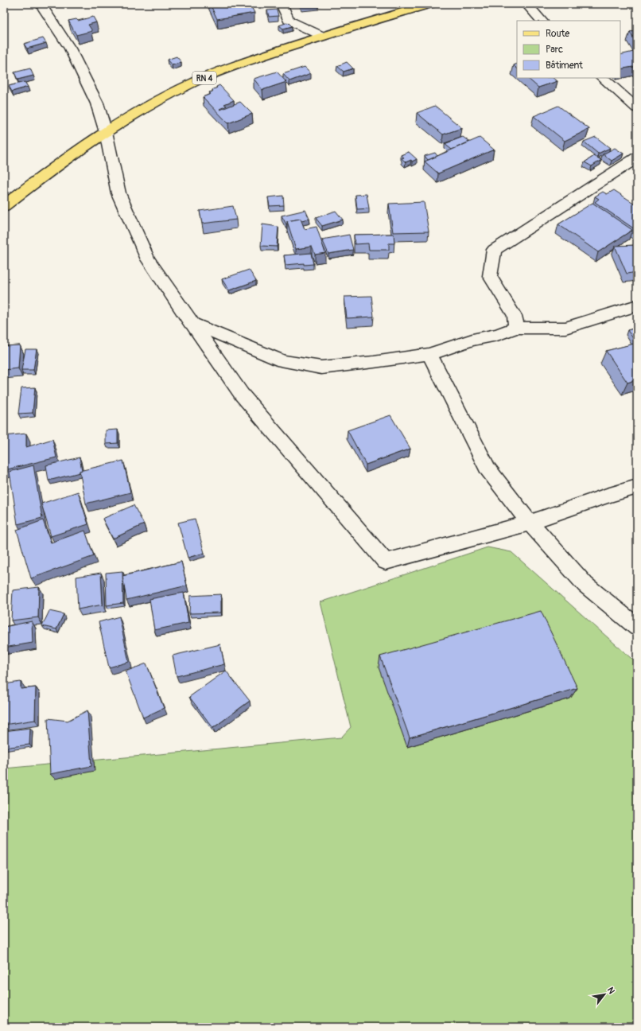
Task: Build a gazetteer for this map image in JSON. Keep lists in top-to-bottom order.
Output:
{
  "streets": {
    "main road": ["RN 4"]
  },
  "legend": ["Route", "Parc", "Bâtiment"],
  "north": "top right"
}
